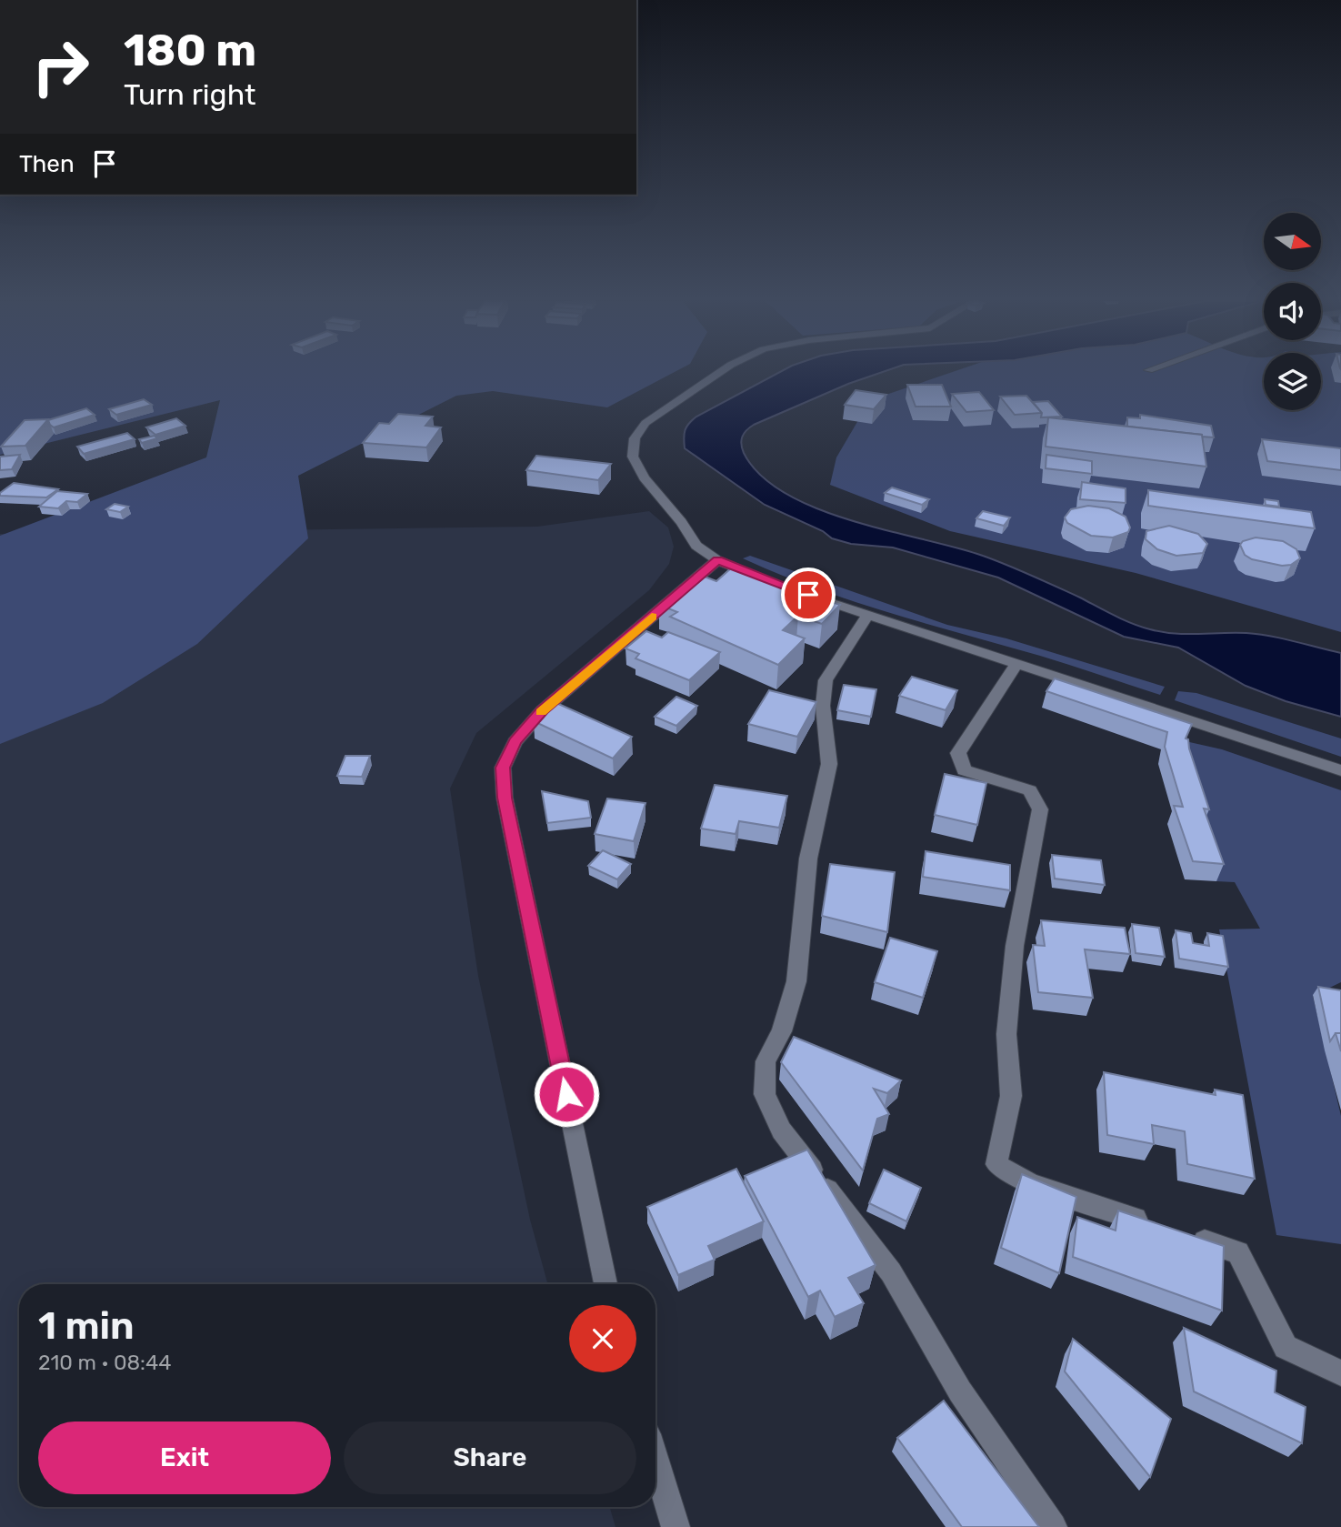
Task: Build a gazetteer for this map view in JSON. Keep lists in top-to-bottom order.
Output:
{
  "north": "right",
  "page": {
    "turn": ["180 m", "Turn right"],
    "then": "Then",
    "heading": ["1 min", "210 m · 08:44"],
    "buttons": ["Exit", "Share"]
  }
}
